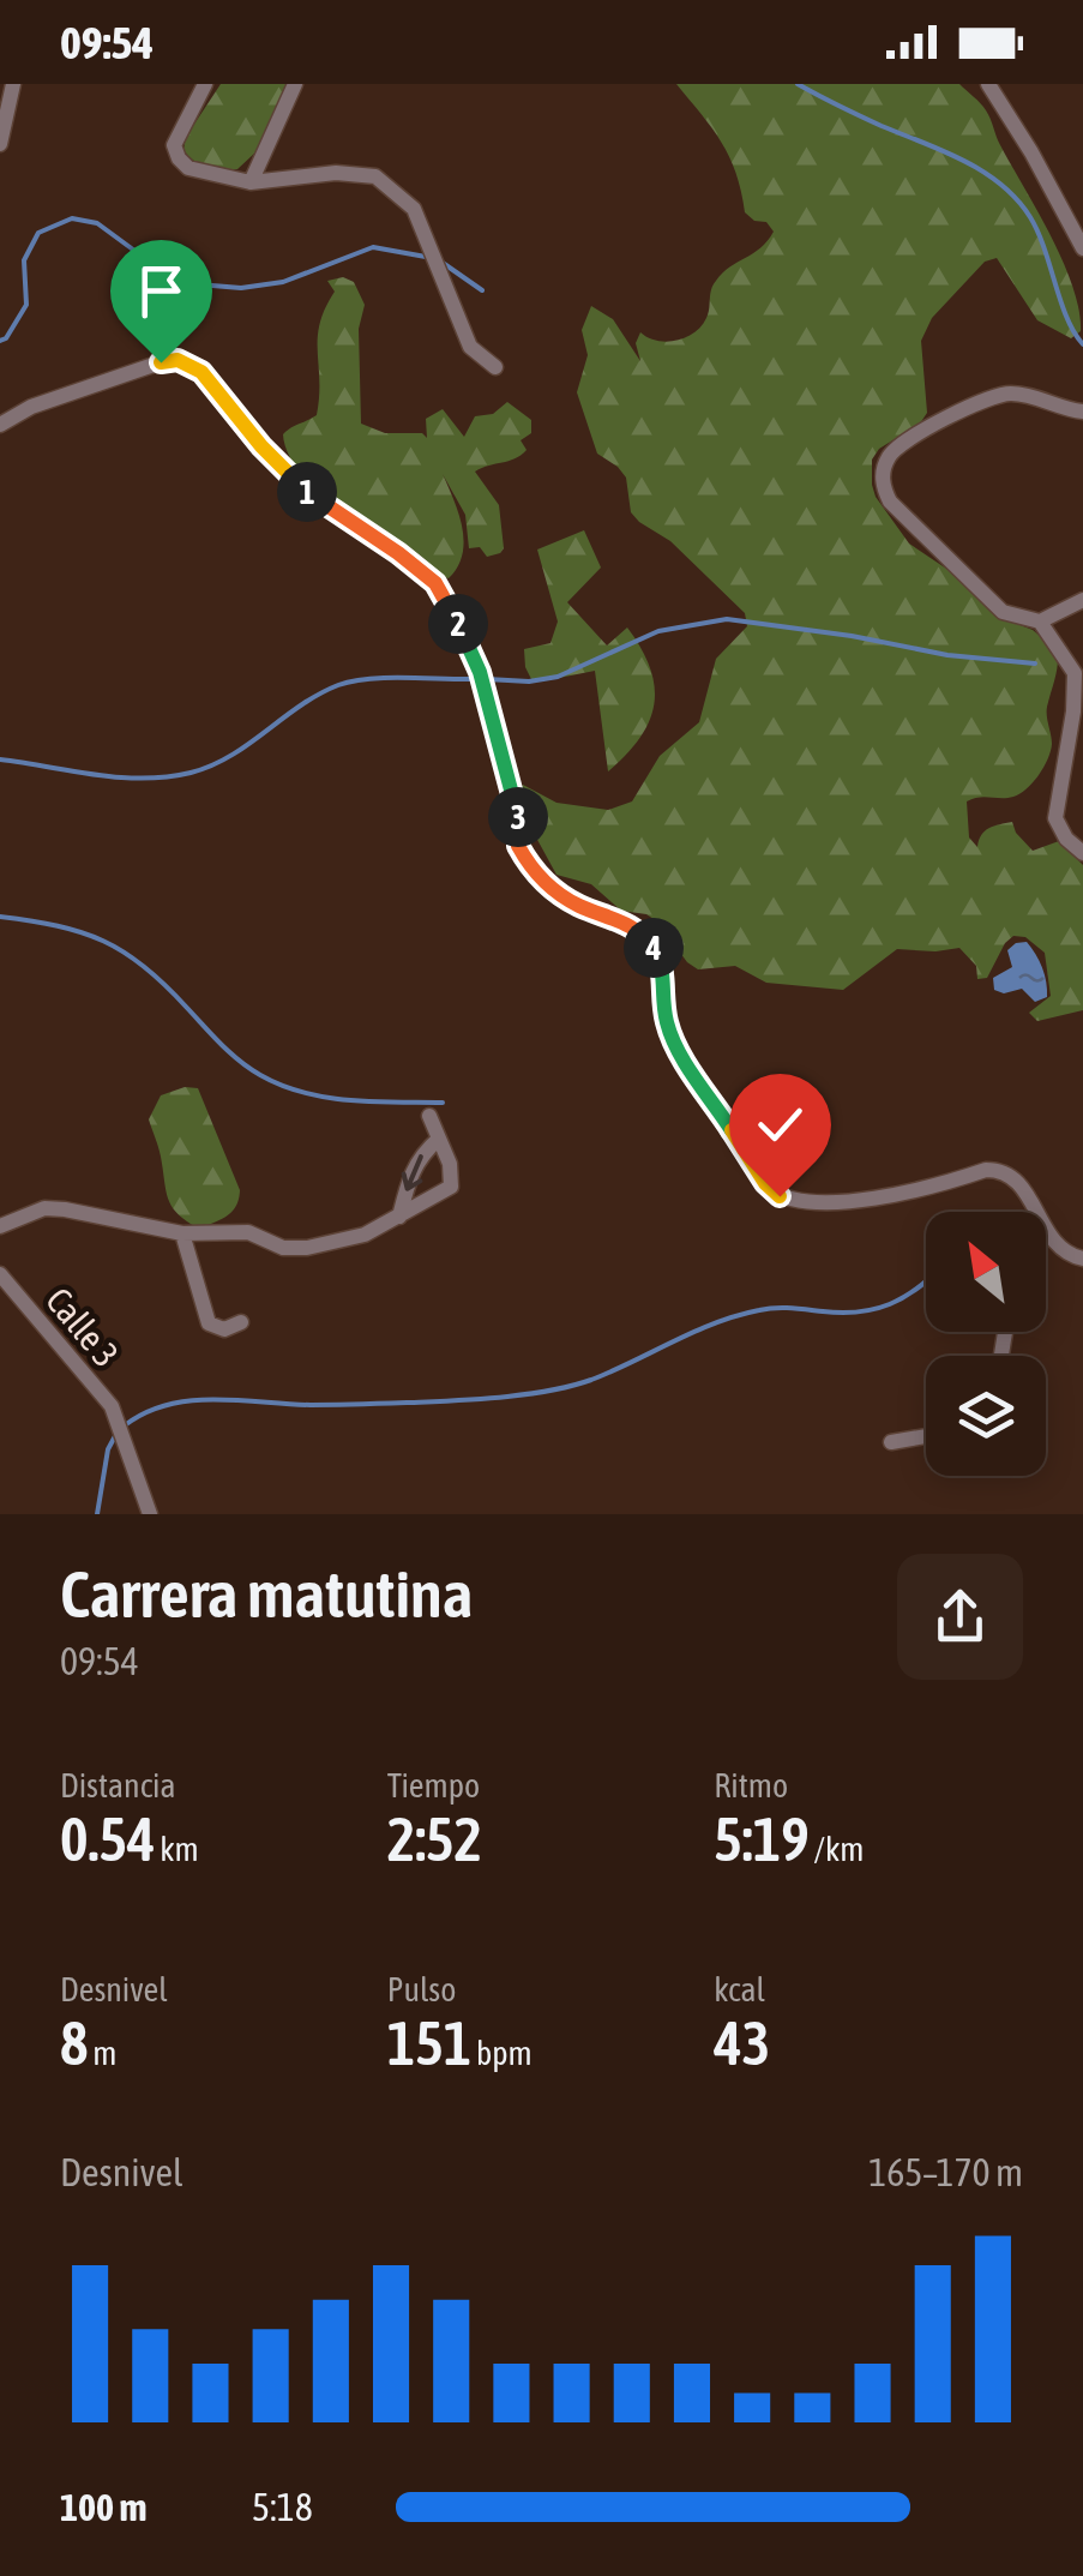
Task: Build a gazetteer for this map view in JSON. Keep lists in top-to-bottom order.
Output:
{
  "streets": {
    "street": ["Calle 3"]
  },
  "north": "top left",
  "page": {
    "status": "09:54",
    "pins": [
      "1",
      "2",
      "3",
      "4"
    ],
    "heading": ["Carrera matutina", "09:54"],
    "stats": [
      ["Distancia", "0.54 km"],
      ["Tiempo", "2:52"],
      ["Ritmo", "5:19 /km"],
      ["Desnivel", "8 m"],
      ["Pulso", "151 bpm"],
      ["kcal", "43"]
    ],
    "chart": ["Desnivel", "165–170 m"],
    "list": [
      {
        "name": "100 m",
        "note": "5:18"
      }
    ]
  }
}
